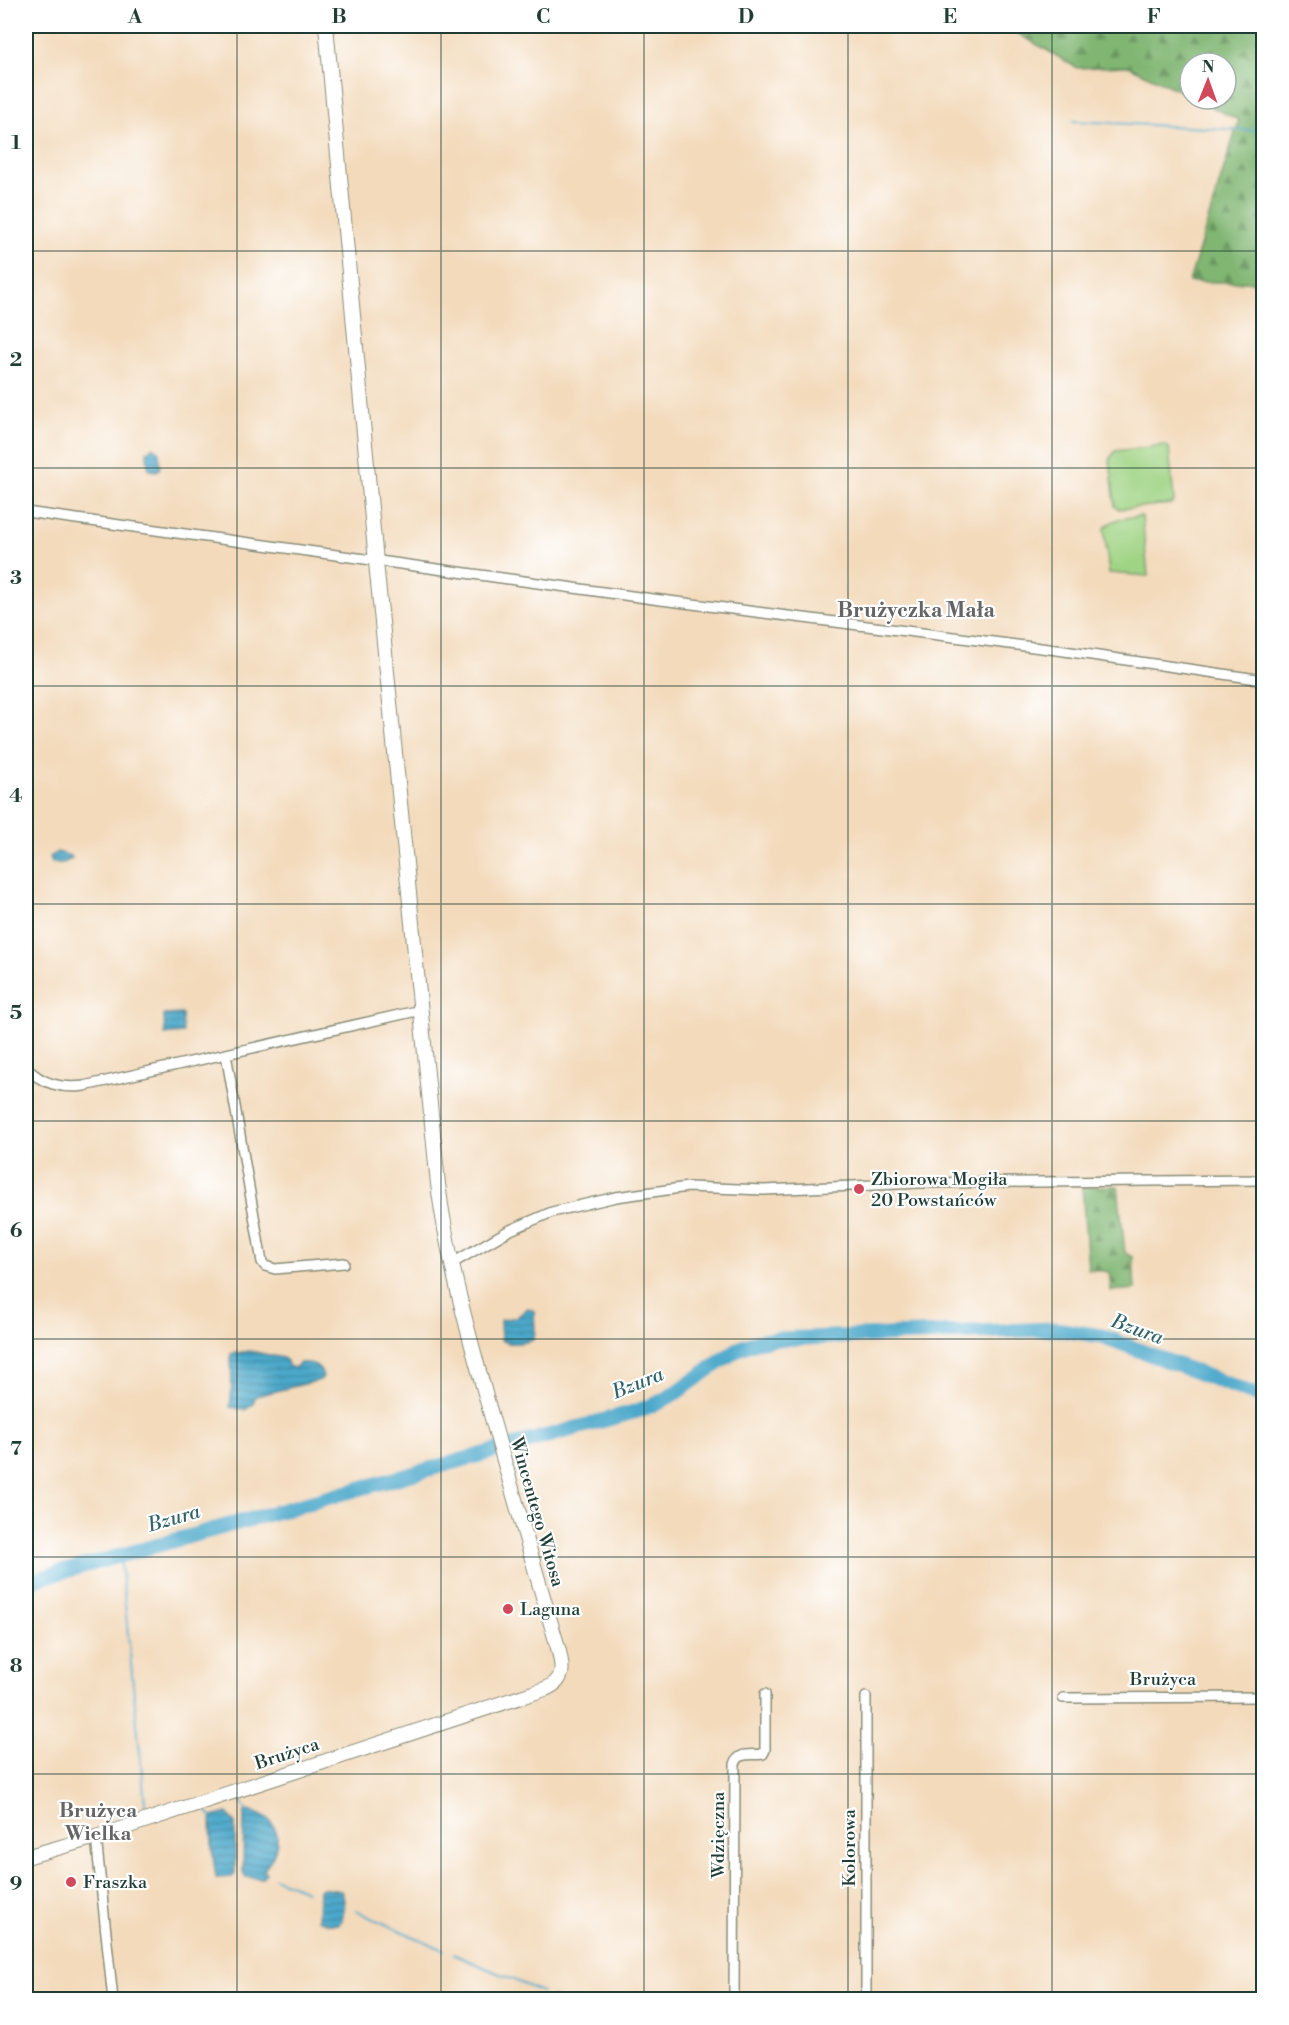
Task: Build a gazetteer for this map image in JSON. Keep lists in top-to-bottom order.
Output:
{
  "streets": {
    "street": [
      "Wincentego Witosa",
      "Brużyca",
      "Wdzięczna",
      "Kolorowa"
    ]
  },
  "crossings": [
    ["Wincentego Witosa", "Brużyca"]
  ],
  "districts": ["Brużyczka Mała", "Brużyca Wielka"],
  "water": ["Bzura"],
  "places": ["Zbiorowa Mogiła 20 Powstańców", "Laguna", "Fraszka"],
  "north": "top",
  "grid": {
    "columns": [
      "A",
      "B",
      "C",
      "D",
      "E",
      "F"
    ],
    "rows": [
      "1",
      "2",
      "3",
      "4",
      "5",
      "6",
      "7",
      "8",
      "9"
    ]
  }
}
